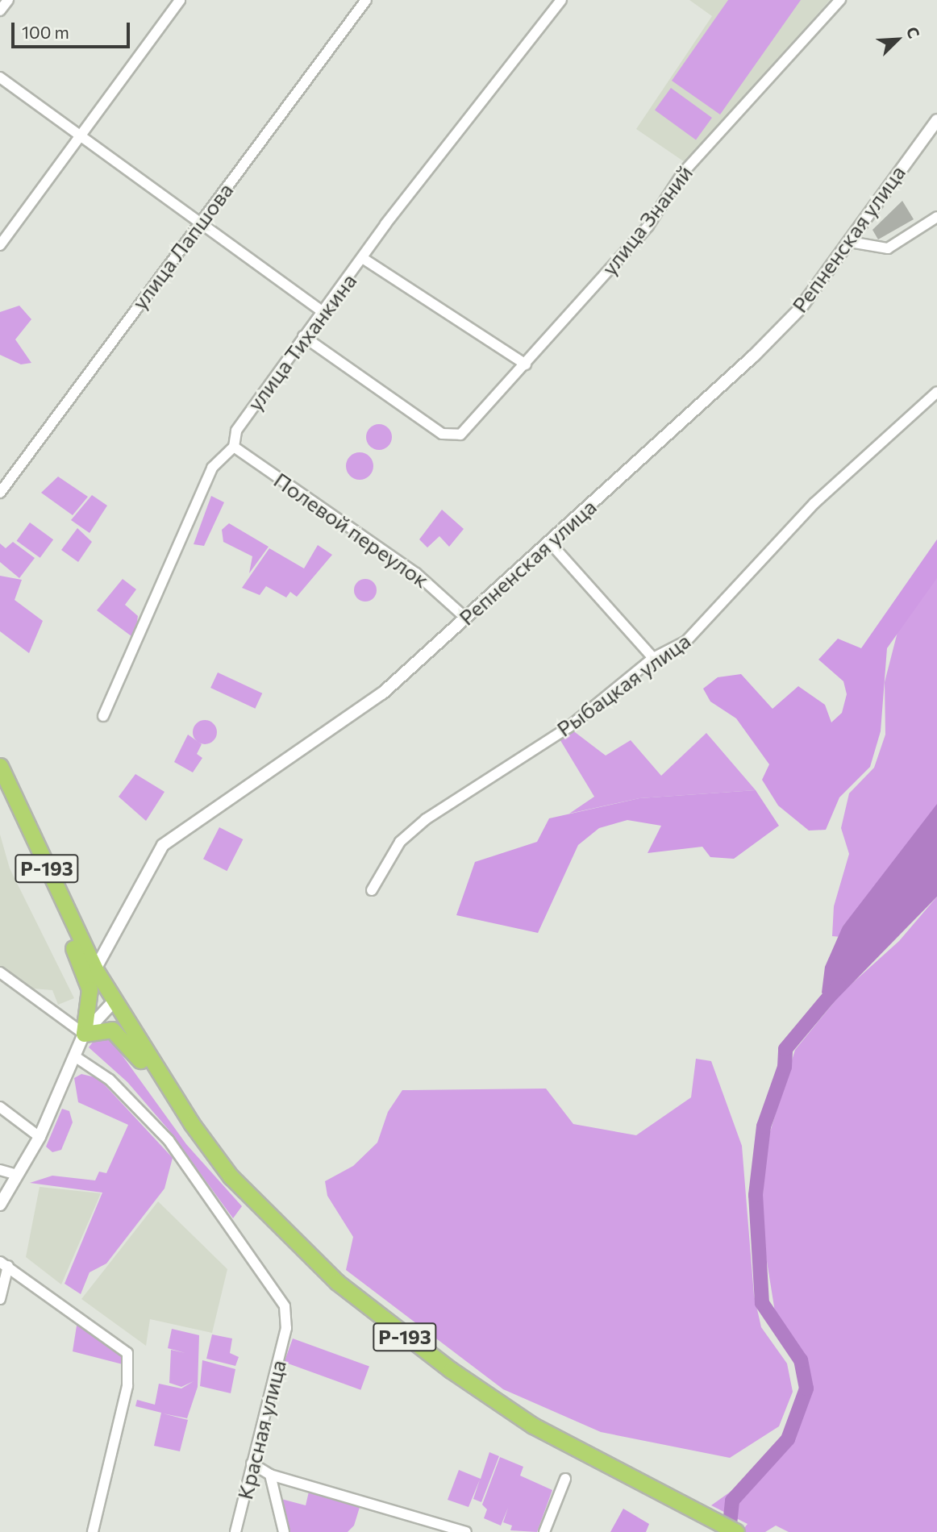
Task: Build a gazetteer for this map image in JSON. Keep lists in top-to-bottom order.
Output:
{
  "streets": {
    "highway": ["Р-193"],
    "street": [
      "улица Знаний",
      "Репненская улица",
      "улица Лапшова",
      "улица Тиханкина",
      "Полевой переулок",
      "Рыбацкая улица",
      "Красная улица"
    ]
  },
  "crossings": [
    ["улица Знаний", "улица Тиханкина"],
    ["Репненская улица", "Полевой переулок"],
    ["Репненская улица", "Р-193"],
    ["улица Тиханкина", "Полевой переулок"]
  ],
  "scale_bar": "100 m",
  "north": "top right"
}
